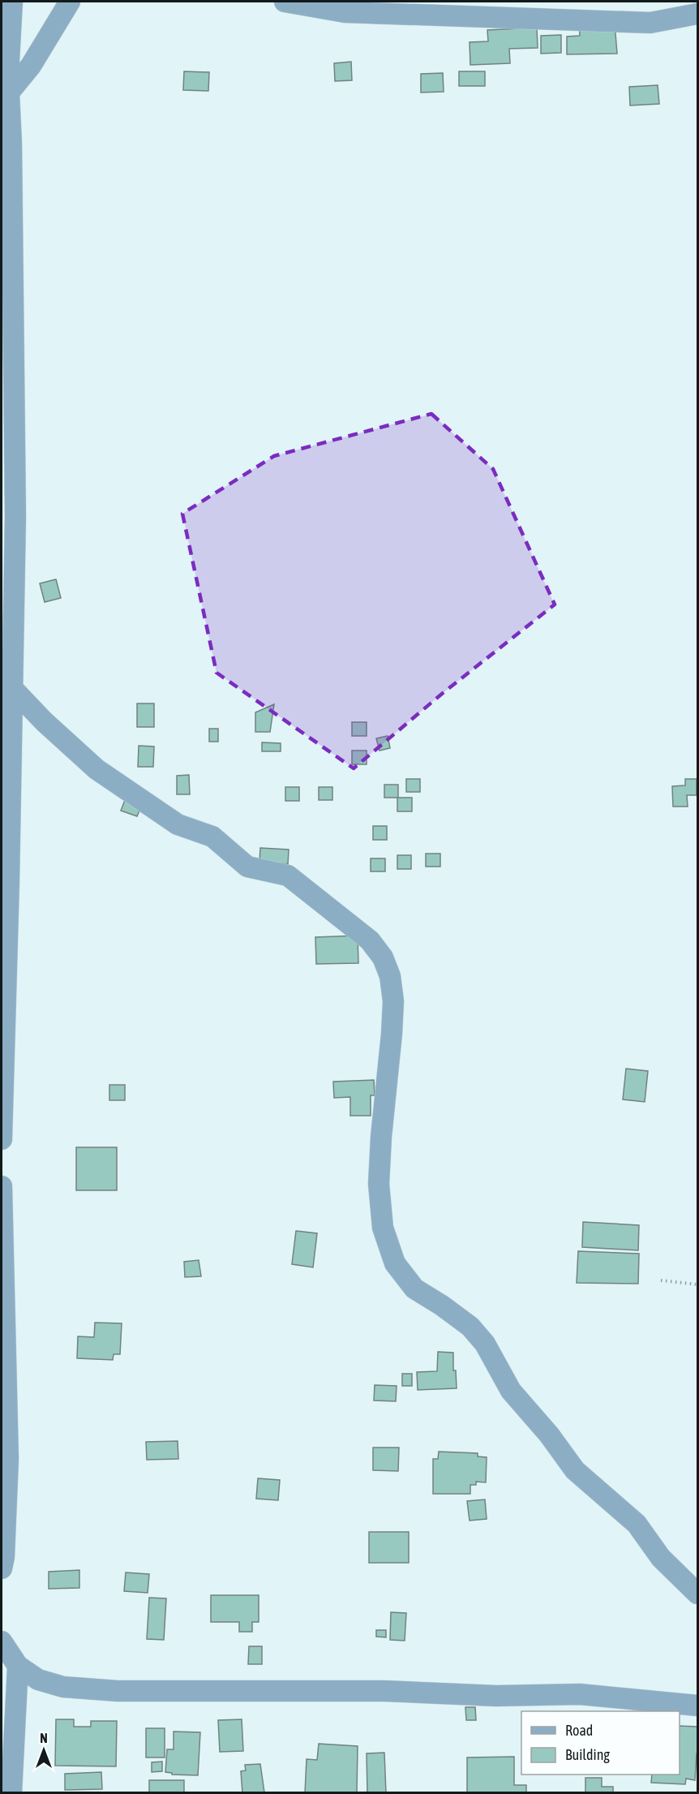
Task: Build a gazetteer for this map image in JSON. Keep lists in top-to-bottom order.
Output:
{
  "legend": ["Road", "Building"],
  "north": "top"
}
